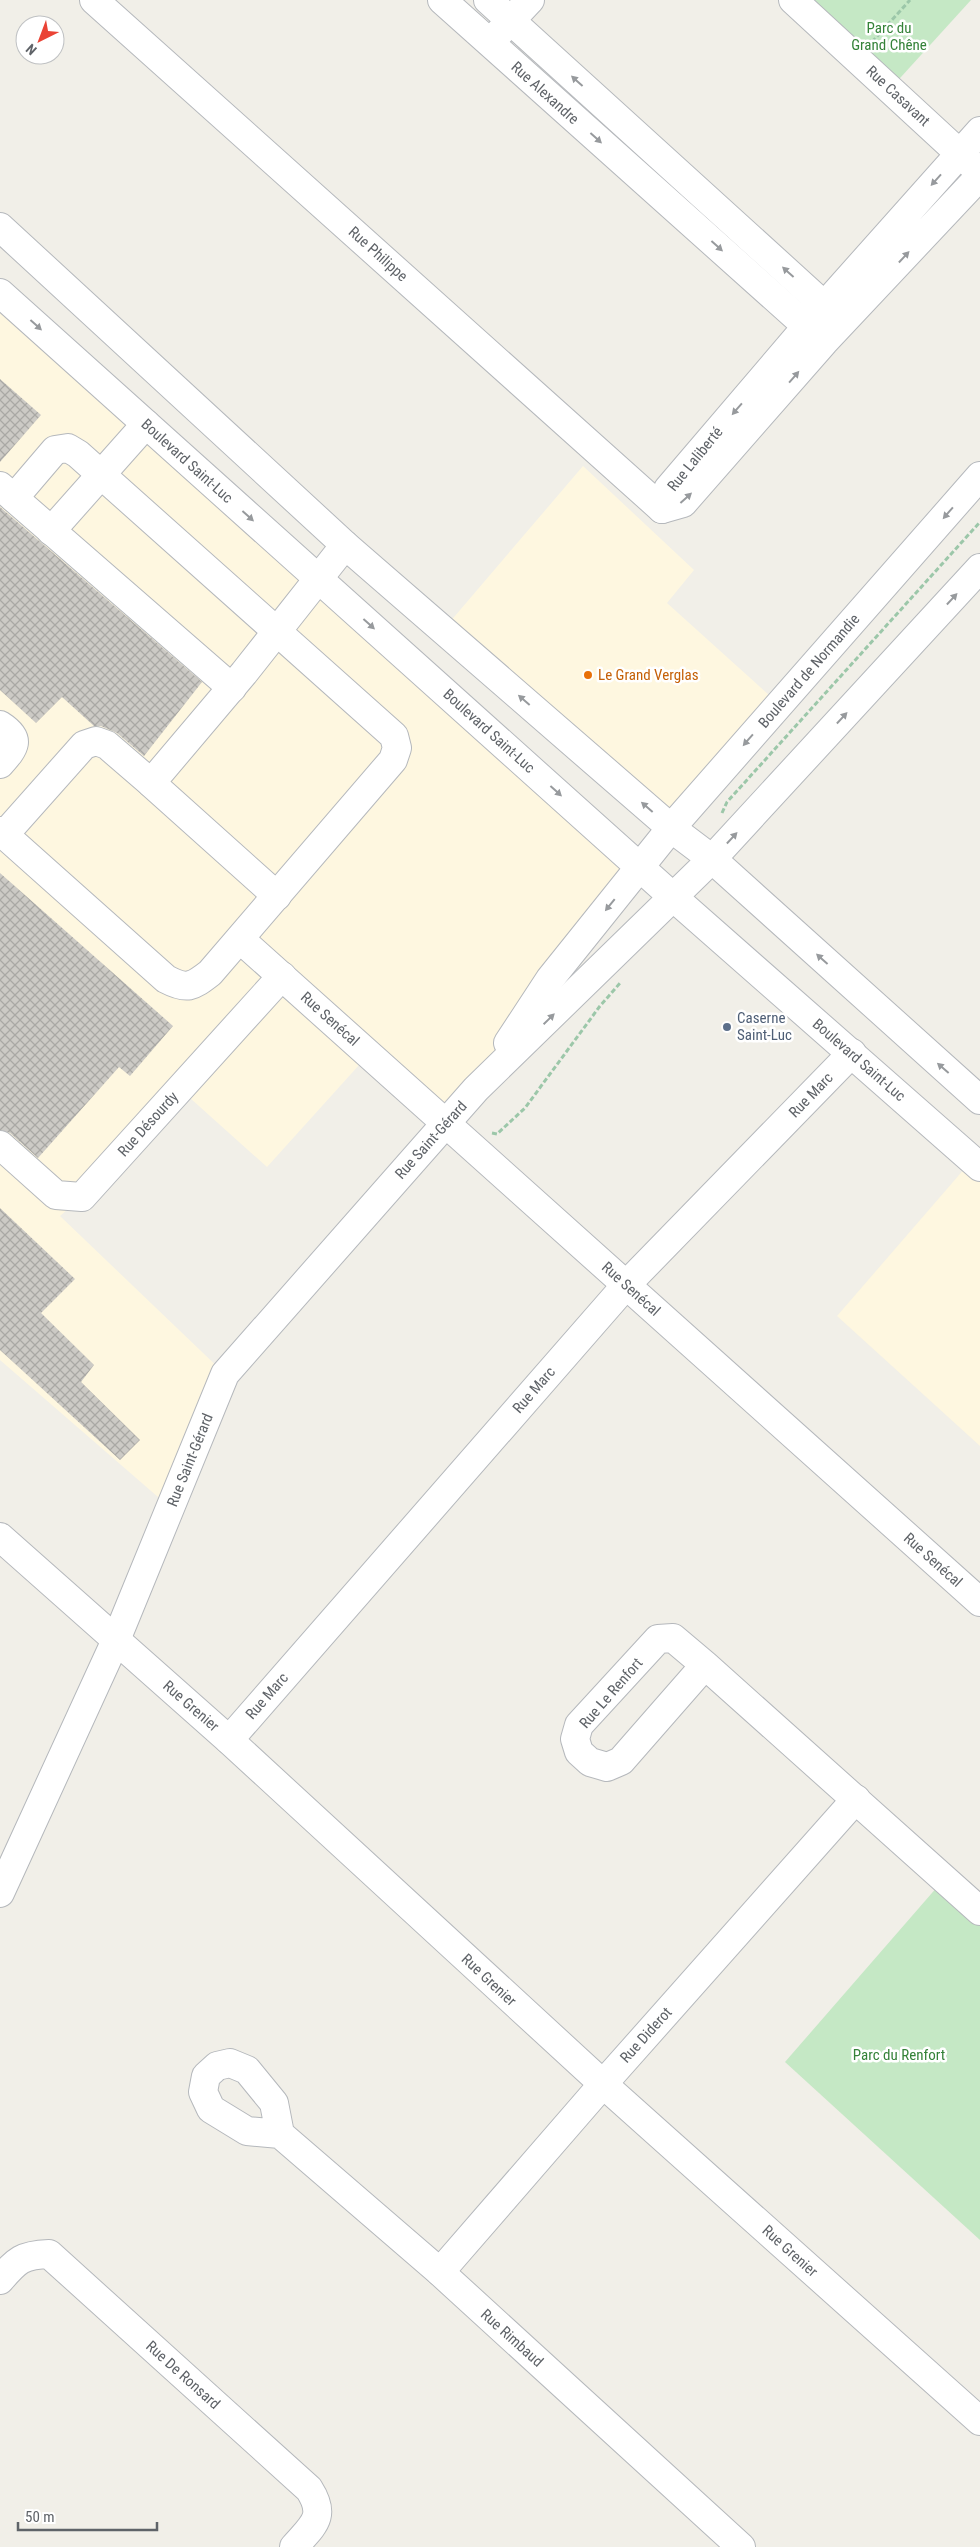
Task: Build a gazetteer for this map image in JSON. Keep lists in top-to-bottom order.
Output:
{
  "streets": {
    "street": [
      "Rue Alexandre",
      "Rue Casavant",
      "Rue Philippe",
      "Rue Laliberté",
      "Boulevard Saint-Luc",
      "Boulevard de Normandie",
      "Rue Senécal",
      "Rue Marc",
      "Rue Désourdy",
      "Rue Saint-Gérard",
      "Rue Le Renfort",
      "Rue Grenier",
      "Rue Diderot",
      "Rue Rimbaud",
      "Rue De Ronsard"
    ]
  },
  "crossings": [
    ["Rue Alexandre", "Rue Laliberté"],
    ["Rue Casavant", "Rue Laliberté"],
    ["Rue Philippe", "Rue Laliberté"],
    ["Boulevard Saint-Luc", "Boulevard de Normandie"],
    ["Boulevard Saint-Luc", "Rue Marc"],
    ["Boulevard Saint-Luc", "Rue Saint-Gérard"],
    ["Boulevard de Normandie", "Rue Saint-Gérard"],
    ["Rue Senécal", "Rue Marc"],
    ["Rue Senécal", "Rue Désourdy"],
    ["Rue Senécal", "Rue Saint-Gérard"],
    ["Rue Marc", "Rue Grenier"],
    ["Rue Saint-Gérard", "Rue Grenier"],
    ["Rue Le Renfort", "Rue Diderot"],
    ["Rue Grenier", "Rue Diderot"],
    ["Rue Diderot", "Rue Rimbaud"]
  ],
  "parks": ["Parc du Grand Chêne", "Parc du Renfort"],
  "places": ["Le Grand Verglas", "Caserne Saint-Luc"],
  "scale_bar": "50 m",
  "north": "bottom left"
}
